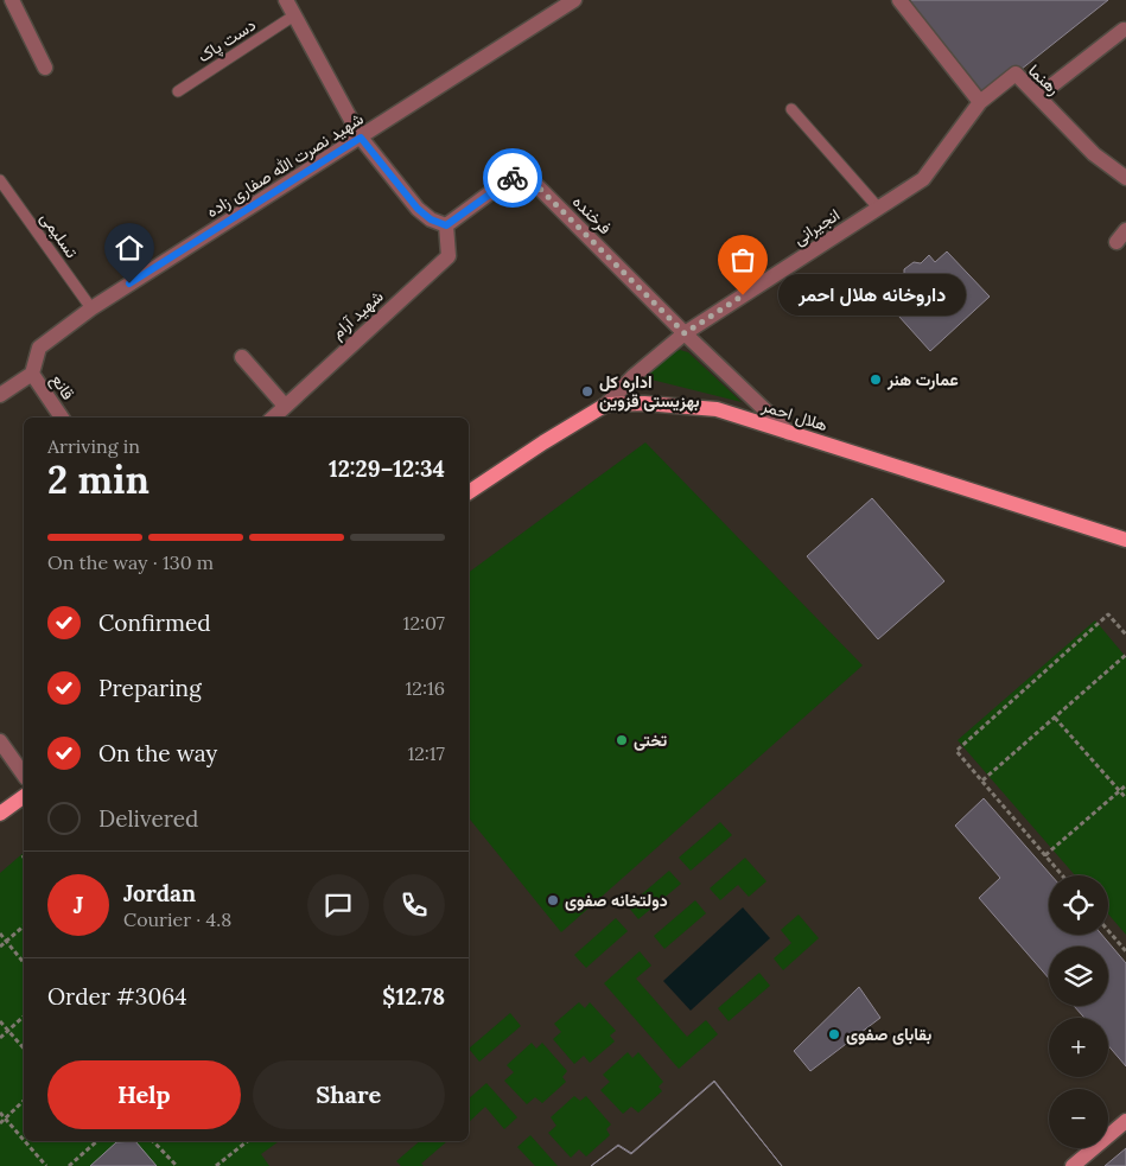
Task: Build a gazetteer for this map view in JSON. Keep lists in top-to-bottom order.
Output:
{
  "streets": {
    "main road": ["هلال احمر"],
    "street": [
      "رهنما",
      "شهید نصرت الله صفاری زاده",
      "فرخنده",
      "انجیرانی",
      "شهید آرام",
      "قانع"
    ],
    "lane": ["دست پاک", "تسلیمی"]
  },
  "crossings": [
    ["رهنما", "انجیرانی"],
    ["شهید نصرت الله صفاری زاده", "تسلیمی"],
    ["شهید نصرت الله صفاری زاده", "قانع"],
    ["فرخنده", "انجیرانی"],
    ["فرخنده", "شهید آرام"],
    ["فرخنده", "هلال احمر"],
    ["انجیرانی", "هلال احمر"]
  ],
  "places": [
    "داروخانه هلال احمر",
    "عمارت هنر",
    "اداره کل بهزیستی قزوین",
    "تختی",
    "دولتخانه صفوی",
    "بقابای صفوی"
  ],
  "page": {
    "bubble": "داروخانه هلال احمر",
    "heading": ["2 min", "Arriving in", "12:29–12:34"],
    "panel": [
      "Jordan",
      "Courier · 4.8",
      "Order #3064",
      "$12.78"
    ],
    "bar": "On the way · 130 m",
    "list": [
      ["Confirmed", "12:07"],
      ["Preparing", "12:16"],
      ["On the way", "12:17"],
      "Delivered"
    ],
    "round": "J",
    "map_buttons": ["+", "−"],
    "buttons": ["Help", "Share"]
  }
}
